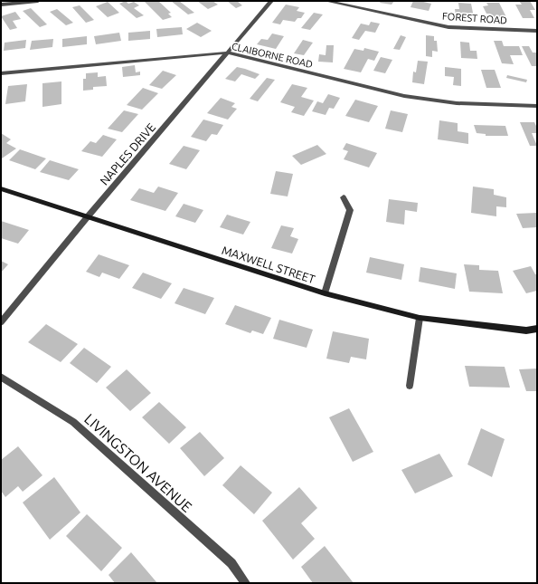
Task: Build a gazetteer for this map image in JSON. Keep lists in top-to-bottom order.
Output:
{
  "streets": {
    "street": [
      "FOREST ROAD",
      "CLAIBORNE ROAD",
      "NAPLES DRIVE",
      "MAXWELL STREET",
      "LIVINGSTON AVENUE"
    ]
  },
  "crossings": [
    ["CLAIBORNE ROAD", "NAPLES DRIVE"],
    ["NAPLES DRIVE", "MAXWELL STREET"]
  ]
}
